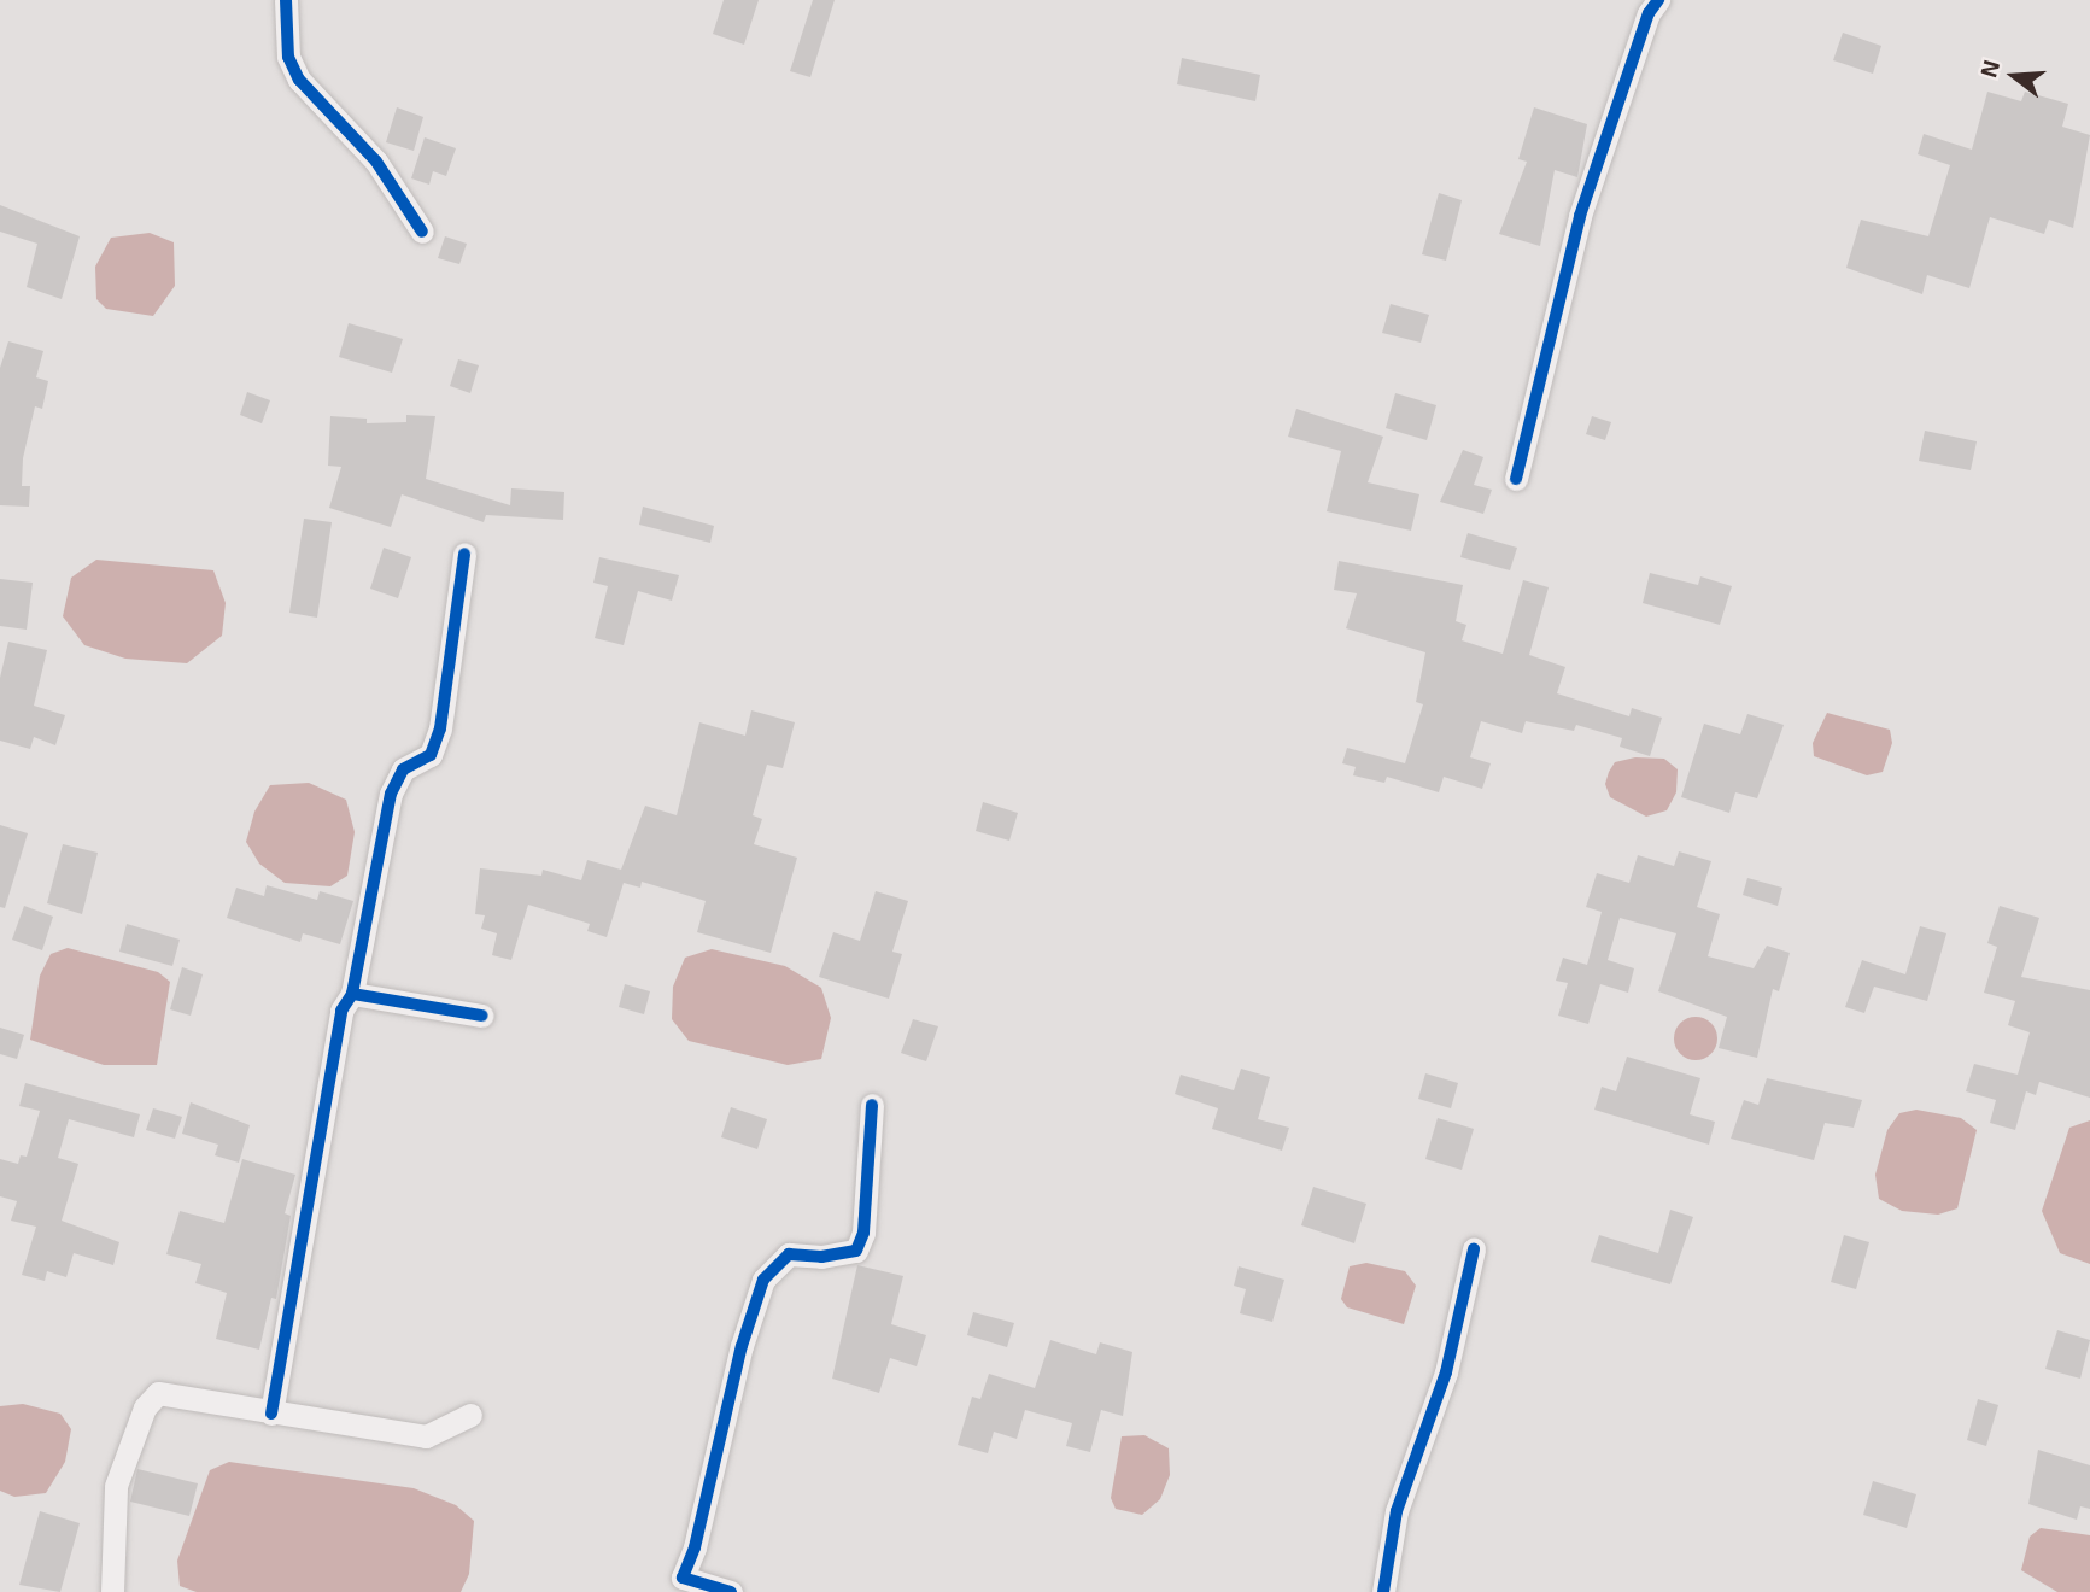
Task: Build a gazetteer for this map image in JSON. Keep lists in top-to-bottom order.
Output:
{
  "north": "left"
}
